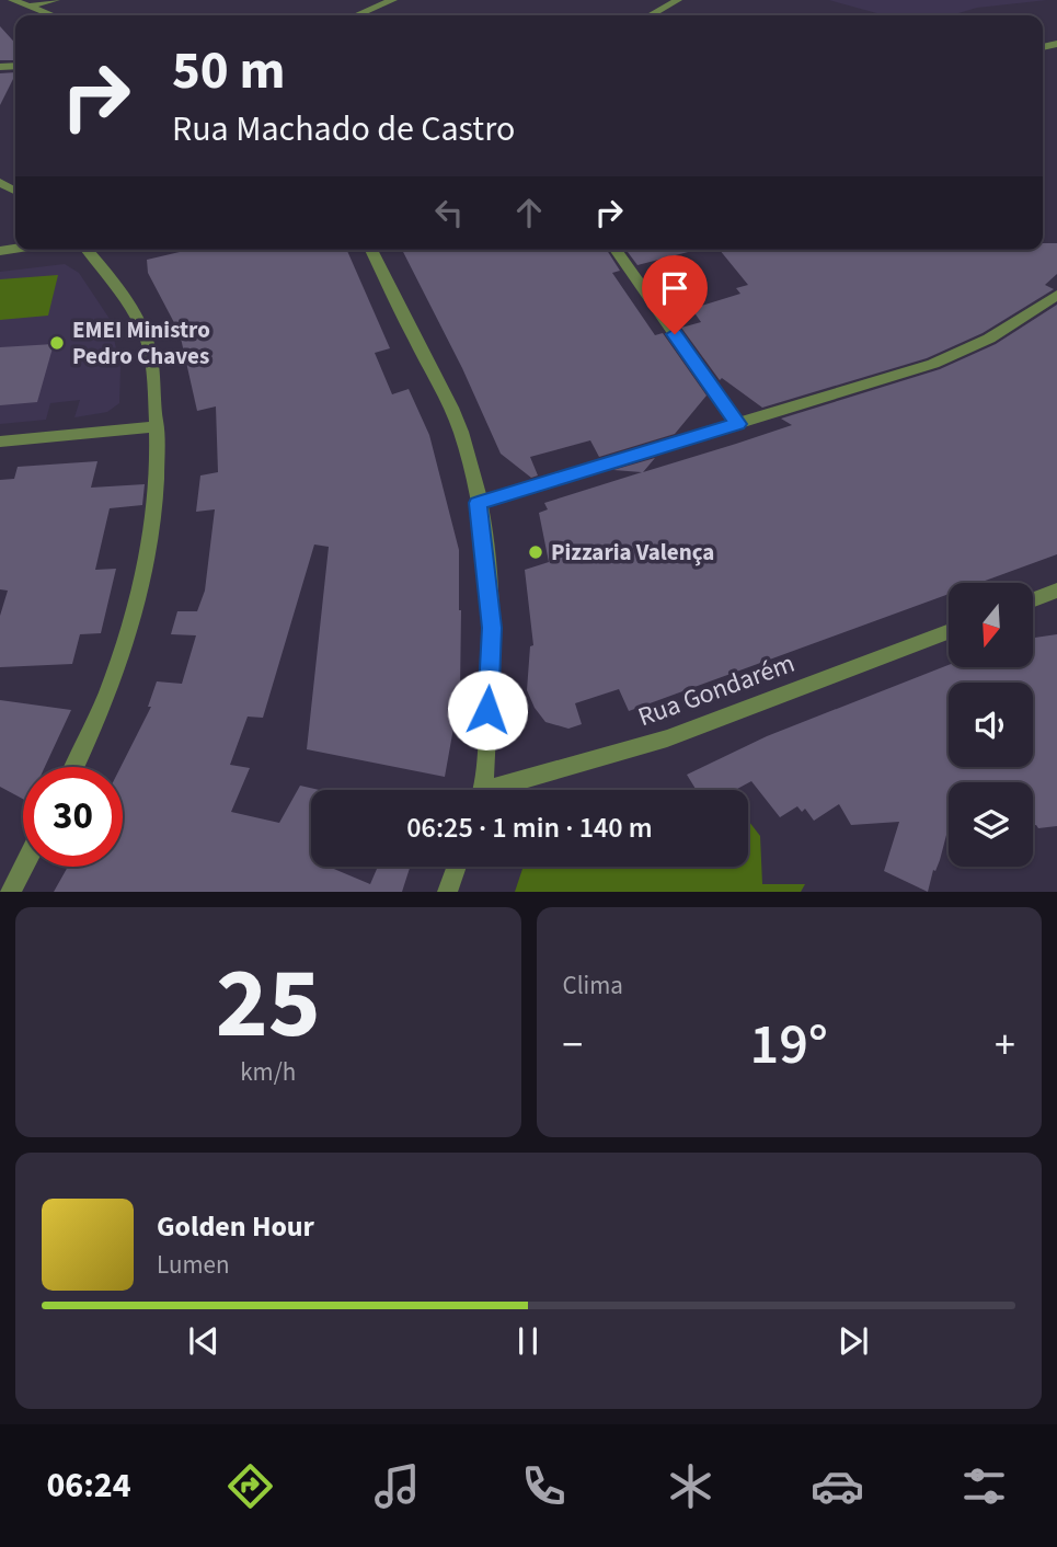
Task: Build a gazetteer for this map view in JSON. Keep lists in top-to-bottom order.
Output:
{
  "streets": {
    "street": ["Rua Gondarém"]
  },
  "places": ["EMEI Ministro Pedro Chaves", "Pizzaria Valença"],
  "north": "bottom",
  "page": {
    "turn": ["50 m", "Rua Machado de Castro"],
    "limit": "30",
    "trip": "06:25 · 1 min · 140 m",
    "tile": [
      ["25", "km/h"],
      "Clima"
    ],
    "heat": ["−", "19°", "+"],
    "song": ["Golden Hour", "Lumen"],
    "tabs": "06:24"
  }
}
